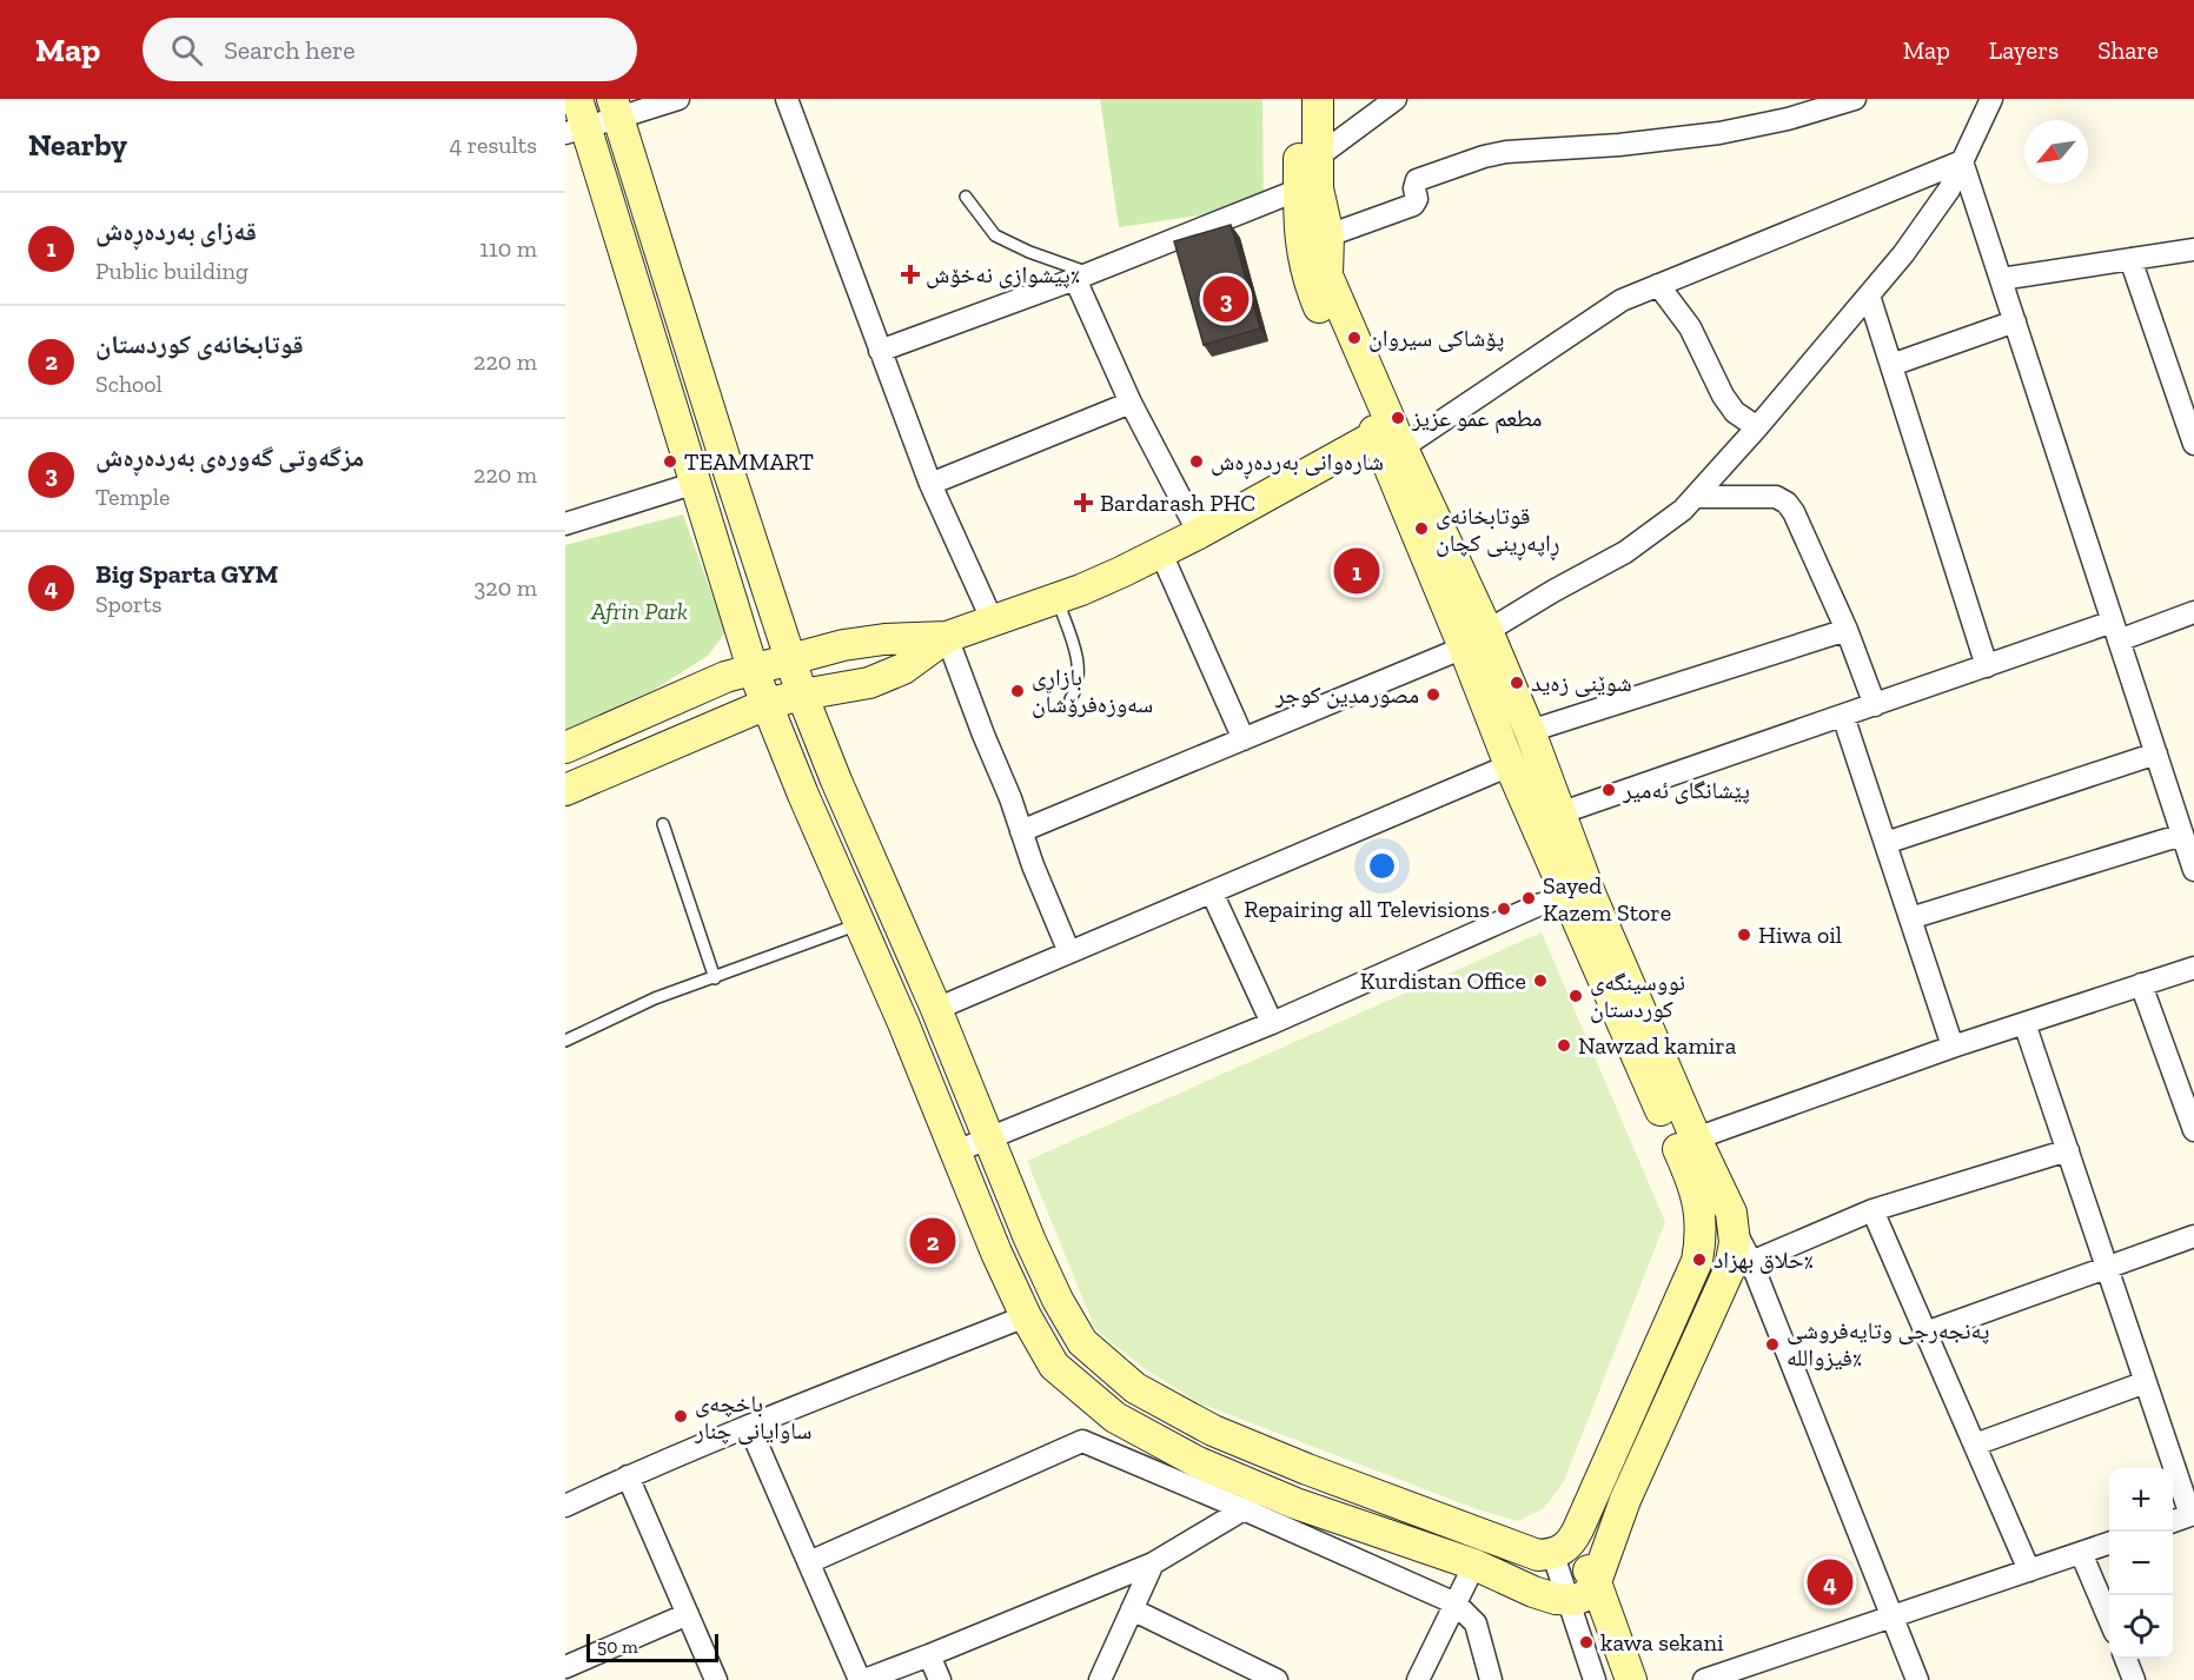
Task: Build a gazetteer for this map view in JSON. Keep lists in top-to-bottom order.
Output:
{
  "parks": ["Afrin Park"],
  "places": {
    "health": ["پیشوازی نەخۆش٪", "Bardarash PHC"],
    "other": [
      "پۆشاکی سیروان",
      "مطعم عمو عزيز",
      "TEAMMART",
      "شارەوانی بەردەڕەش",
      "قوتابخانەی ڕاپەڕینی کچان",
      "شوێنی زەید",
      "بازاڕی سەوزەفرۆشان",
      "مصورمدین كوجر",
      "پێشانگای ئەمیر",
      "Sayed Kazem Store",
      "Repairing all Televisions",
      "Hiwa oil",
      "Kurdistan Office",
      "نووسینگەی کوردستان",
      "Nawzad kamira",
      "حلاق بهزاد٪",
      "پەنجەرجی وتایەفروشی فیزواللە٪",
      "باخچەی ساوایانی چنار",
      "kawa sekani"
    ]
  },
  "scale_bar": "50 m",
  "north": "bottom left",
  "page": {
    "header": "Map",
    "search": "Search here",
    "nav": ["Map", "Layers", "Share"],
    "heading": ["Nearby", "4 results"],
    "list": [
      {
        "mark": "1",
        "name": "قەزای بەردەڕەش",
        "note": "Public building",
        "value": "110 m"
      },
      {
        "mark": "2",
        "name": "قوتابخانەی کوردستان",
        "note": "School",
        "value": "220 m"
      },
      {
        "mark": "3",
        "name": "مزگەوتی گەورەی بەردەڕەش",
        "note": "Temple",
        "value": "220 m"
      },
      {
        "mark": "4",
        "name": "Big Sparta GYM",
        "note": "Sports",
        "value": "320 m"
      }
    ],
    "pins": [
      "3",
      "1",
      "2",
      "4"
    ],
    "map_buttons": ["+", "−"],
    "scale": "50 m"
  }
}
